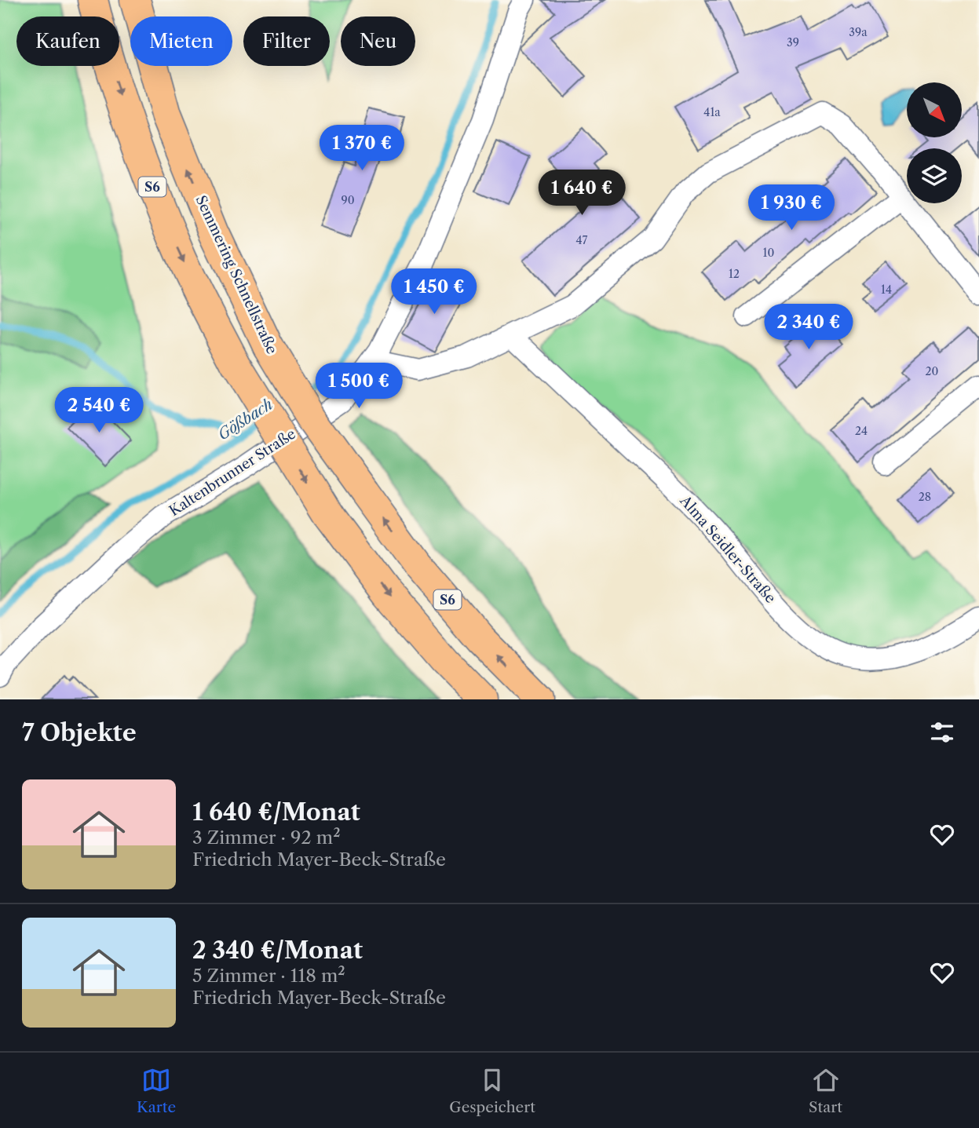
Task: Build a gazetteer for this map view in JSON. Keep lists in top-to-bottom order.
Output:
{
  "streets": {
    "highway": ["S6", "Semmering Schnellstraße"],
    "street": ["Kaltenbrunner Straße", "Alma Seidler-Straße"]
  },
  "water": ["Gößbach"],
  "house_numbers": [
    "39a",
    "39",
    "41a",
    "90",
    "47",
    "10",
    "12",
    "14",
    "20",
    "24",
    "28"
  ],
  "north": "bottom right",
  "page": {
    "chip": [
      "Kaufen",
      "Mieten",
      "Filter",
      "Neu"
    ],
    "price": [
      "1 370 €",
      "1 640 €",
      "1 930 €",
      "1 450 €",
      "2 340 €",
      "1 500 €",
      "2 540 €"
    ],
    "heading": "7 Objekte",
    "list": [
      {
        "name": "1 640 €/Monat",
        "note": "3 Zimmer · 92 m² · Friedrich Mayer-Beck-Straße"
      },
      {
        "name": "2 340 €/Monat",
        "note": "5 Zimmer · 118 m² · Friedrich Mayer-Beck-Straße"
      }
    ],
    "tabs": ["Karte", "Gespeichert", "Start"]
  }
}
